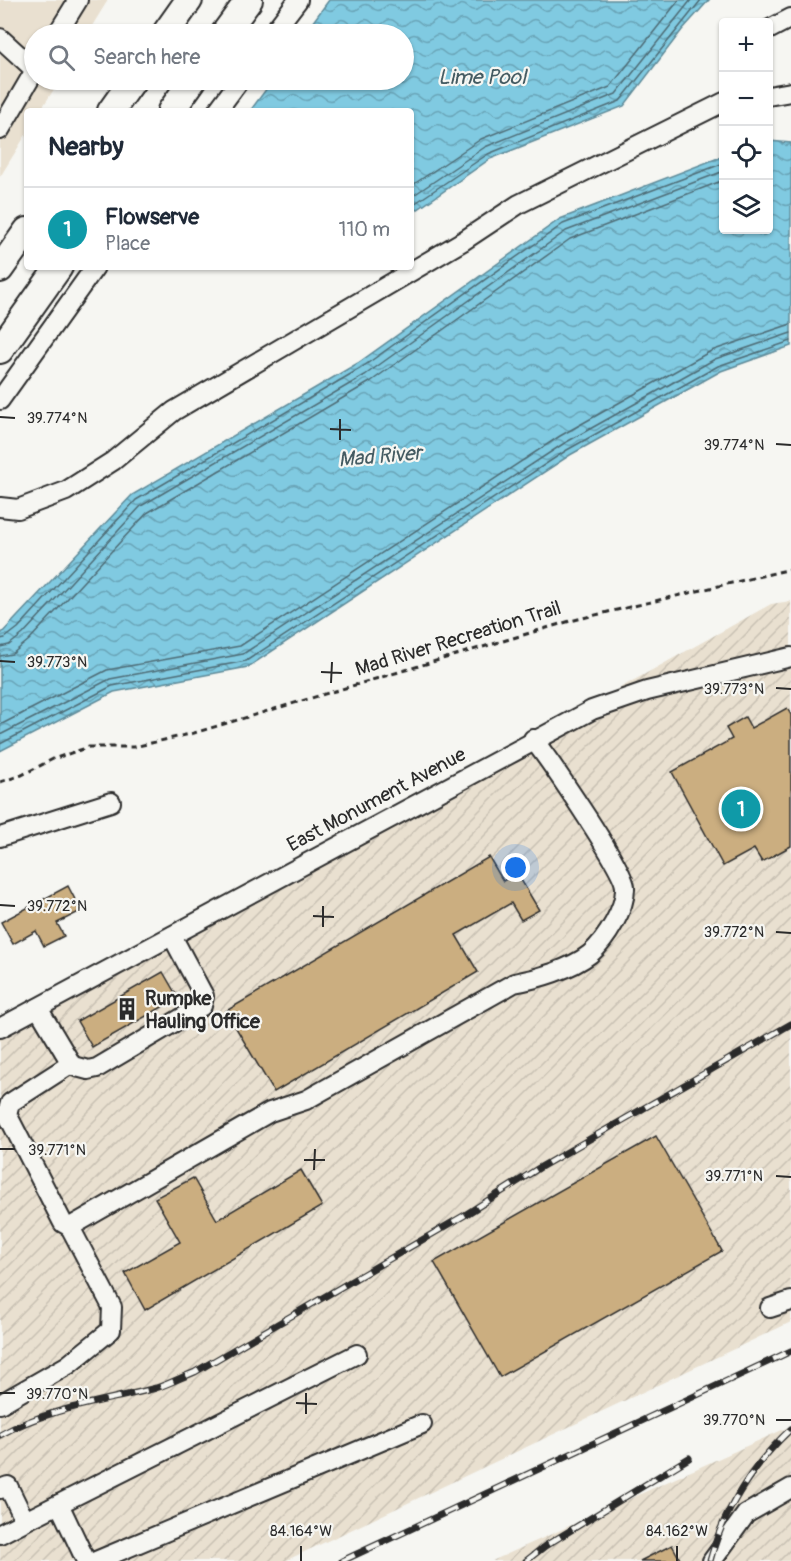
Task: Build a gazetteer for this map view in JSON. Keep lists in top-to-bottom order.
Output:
{
  "streets": {
    "street": ["East Monument Avenue"],
    "path": ["Mad River Recreation Trail"]
  },
  "water": ["Lime Pool", "Mad River"],
  "places": {
    "building": ["Rumpke Hauling Office"]
  },
  "page": {
    "map_buttons": ["+", "−"],
    "search": "Search here",
    "heading": "Nearby",
    "list": [
      {
        "mark": "1",
        "name": "Flowserve",
        "note": "Place",
        "value": "110 m"
      }
    ],
    "pins": "1"
  },
  "coordinates": [
    "39.774°N",
    "39.773°N",
    "39.772°N",
    "39.771°N",
    "39.770°N",
    "84.164°W",
    "84.162°W"
  ]
}
